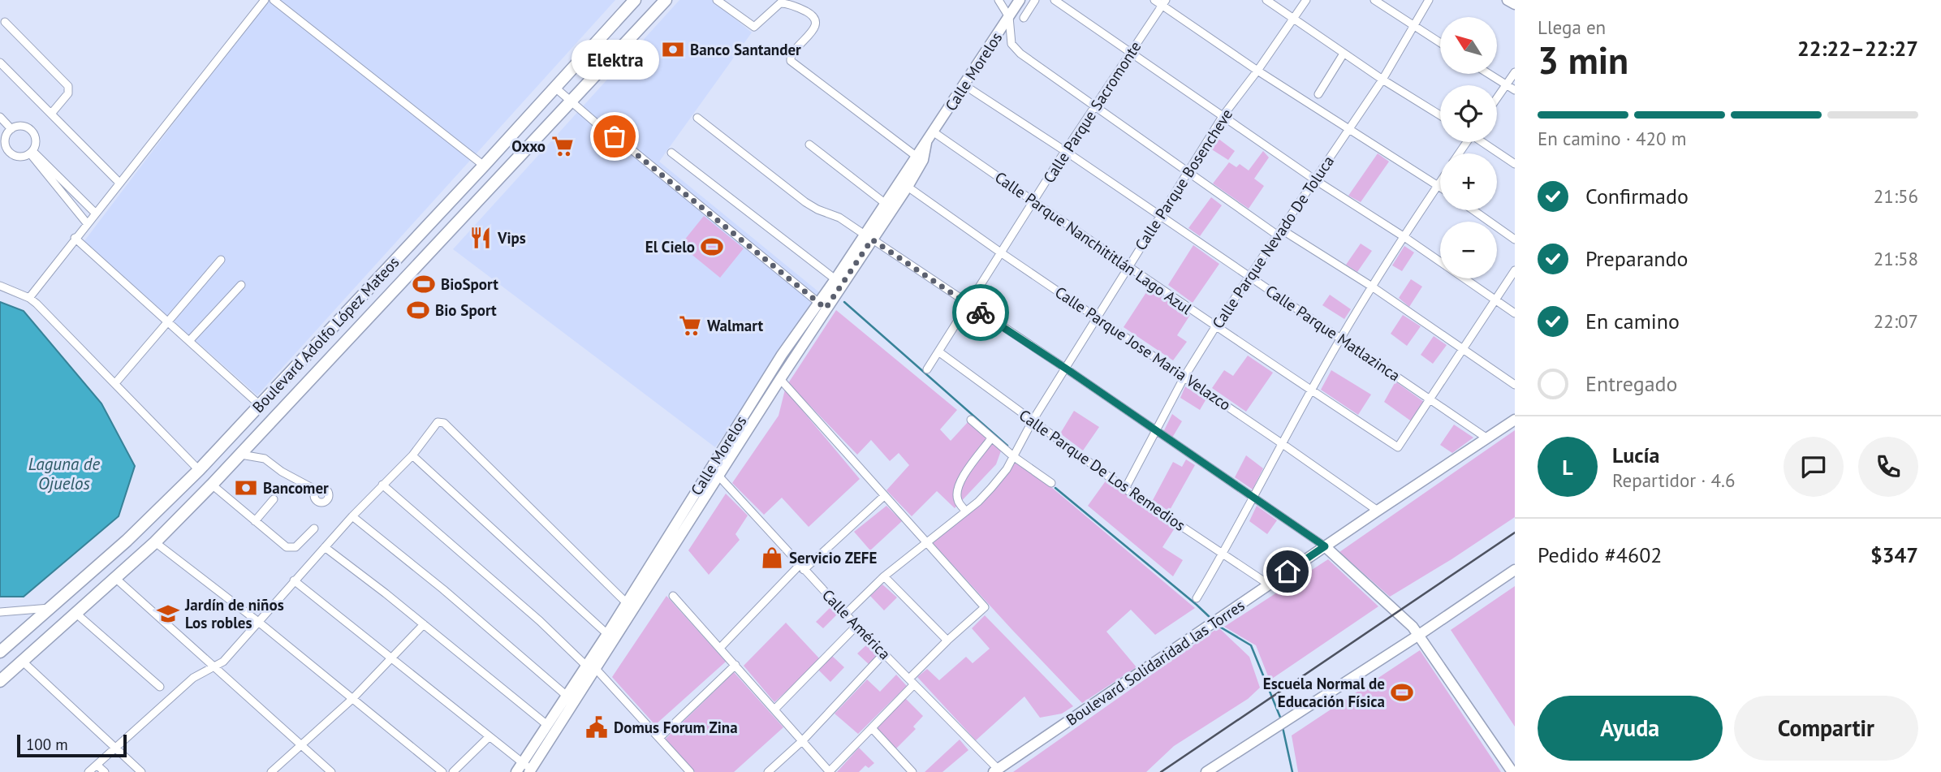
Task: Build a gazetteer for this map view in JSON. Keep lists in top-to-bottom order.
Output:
{
  "streets": {
    "main road": ["Calle Morelos", "Boulevard Adolfo López Mateos", "Boulevard Solidaridad las Torres"],
    "street": [
      "Calle Parque Sacromonte",
      "Calle Parque Bosencheve",
      "Calle Parque Nevado De Toluca",
      "Calle Parque Nanchititlán Lago Azul",
      "Calle Parque Matlazinca",
      "Calle Parque Jose Maria Velazco",
      "Calle Parque De Los Remedios",
      "Calle América"
    ]
  },
  "crossings": [
    ["Calle Morelos", "Calle Parque Nanchititlán Lago Azul"],
    ["Calle Morelos", "Calle Parque Matlazinca"],
    ["Calle Morelos", "Calle Parque Jose Maria Velazco"],
    ["Calle Morelos", "Calle América"],
    ["Calle Parque Sacromonte", "Calle Parque Nanchititlán Lago Azul"],
    ["Calle Parque Sacromonte", "Calle Parque Matlazinca"],
    ["Calle Parque Sacromonte", "Calle Parque Jose Maria Velazco"],
    ["Calle Parque Sacromonte", "Calle Parque De Los Remedios"],
    ["Calle Parque Bosencheve", "Calle Parque Nanchititlán Lago Azul"],
    ["Calle Parque Bosencheve", "Calle Parque Matlazinca"],
    ["Calle Parque Bosencheve", "Calle Parque Jose Maria Velazco"],
    ["Calle Parque Bosencheve", "Calle Parque De Los Remedios"],
    ["Calle Parque Bosencheve", "Calle América"],
    ["Calle Parque Nevado De Toluca", "Calle Parque Nanchititlán Lago Azul"],
    ["Calle Parque Nevado De Toluca", "Calle Parque Matlazinca"],
    ["Calle Parque Nevado De Toluca", "Calle Parque Jose Maria Velazco"],
    ["Calle Parque Nevado De Toluca", "Calle Parque De Los Remedios"],
    ["Calle Parque Nanchititlán Lago Azul", "Calle Parque Matlazinca"],
    ["Calle Parque Matlazinca", "Boulevard Solidaridad las Torres"],
    ["Calle Parque Jose Maria Velazco", "Boulevard Solidaridad las Torres"],
    ["Calle Parque De Los Remedios", "Boulevard Solidaridad las Torres"],
    ["Calle América", "Boulevard Solidaridad las Torres"]
  ],
  "water": ["Laguna de Ojuelos"],
  "places": {
    "bank": ["Banco Santander", "Bancomer"],
    "other": ["Elektra"],
    "supermarket": ["Oxxo", "Walmart"],
    "restaurant": ["Vips"],
    "sports": [
      "El Cielo",
      "BioSport",
      "Bio Sport",
      "Escuela Normal de Educación Física"
    ],
    "shop": ["Servicio ZEFE"],
    "school or university": ["Jardín de niños Los robles"],
    "public building": ["Domus Forum Zina"]
  },
  "scale_bar": "100 m",
  "north": "top left",
  "page": {
    "heading": ["3 min", "Llega en", "22:22–22:27"],
    "panel": [
      "Lucía",
      "Repartidor · 4.6",
      "Pedido #4602",
      "$347"
    ],
    "map_buttons": ["+", "−"],
    "bubble": "Elektra",
    "bar": "En camino · 420 m",
    "list": [
      ["Confirmado", "21:56"],
      ["Preparando", "21:58"],
      ["En camino", "22:07"],
      "Entregado"
    ],
    "round": "L",
    "buttons": ["Ayuda", "Compartir"],
    "scale": "100 m"
  }
}
